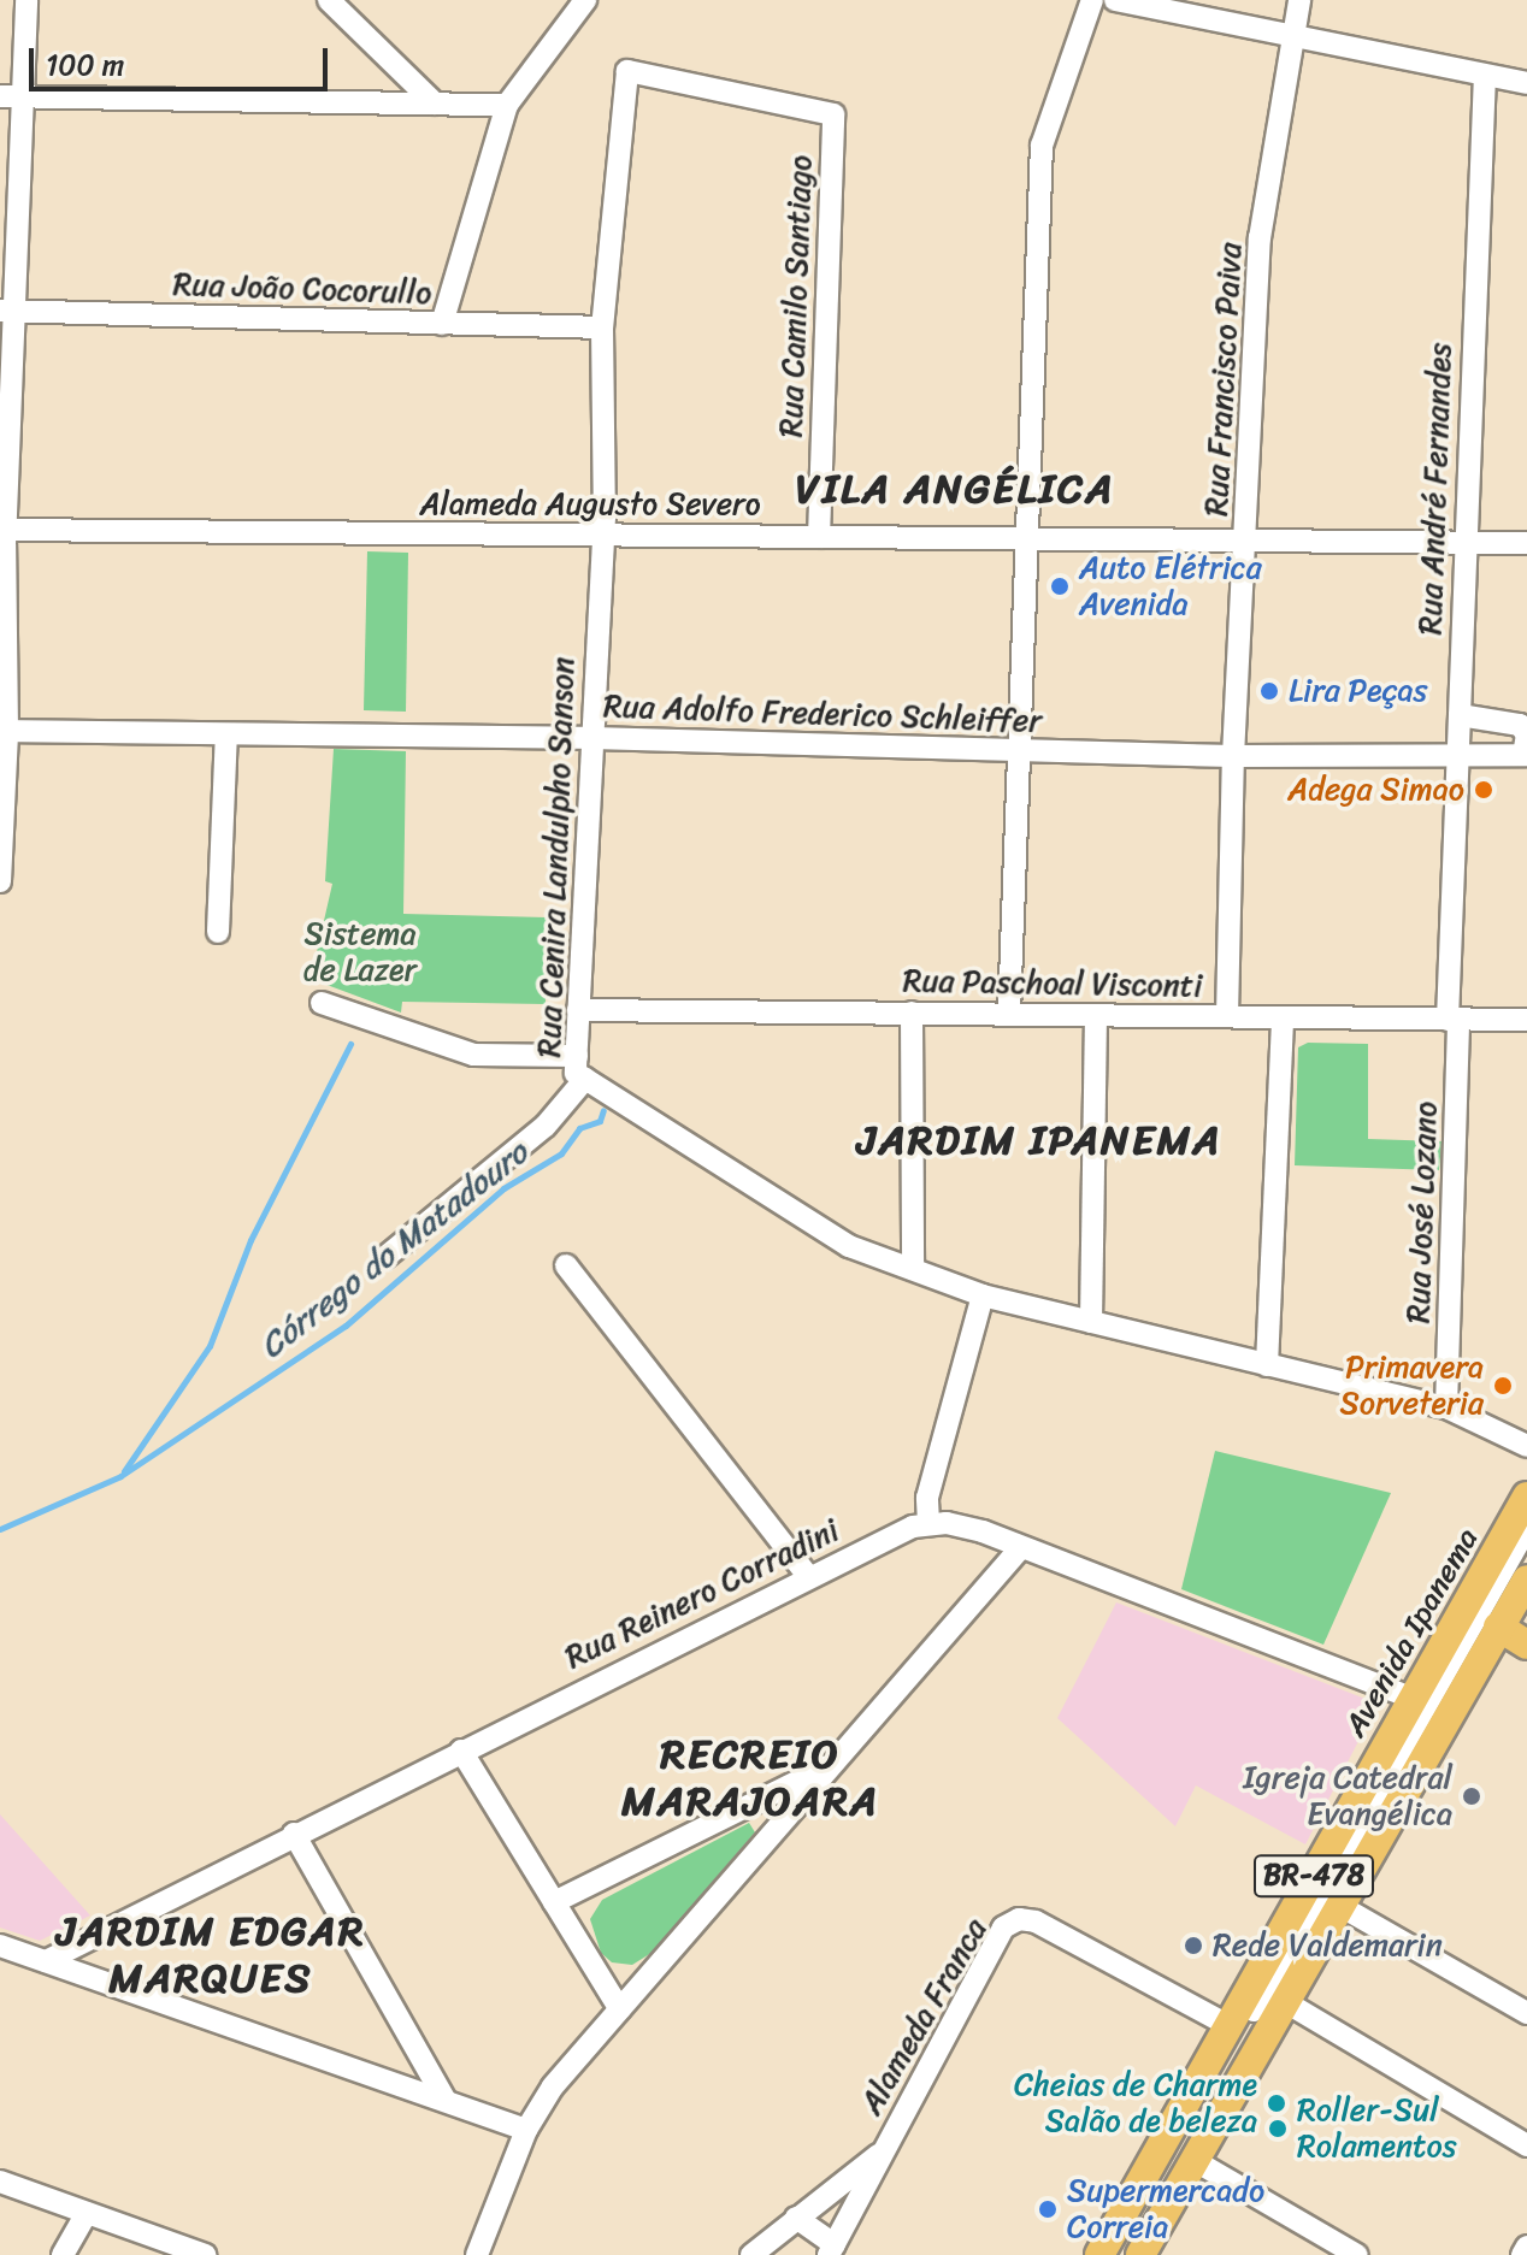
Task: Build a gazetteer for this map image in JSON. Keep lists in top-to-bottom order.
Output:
{
  "streets": {
    "main road": ["Avenida Ipanema", "BR-478"],
    "street": [
      "Rua João Cocorullo",
      "Rua Camilo Santiago",
      "Rua Francisco Paiva",
      "Rua André Fernandes",
      "Alameda Augusto Severo",
      "Rua Adolfo Frederico Schleiffer",
      "Rua Cenira Landulpho Sanson",
      "Rua Paschoal Visconti",
      "Rua José Lozano",
      "Rua Reinero Corradini",
      "Alameda Franca"
    ]
  },
  "crossings": [
    ["Rua João Cocorullo", "Rua Cenira Landulpho Sanson"],
    ["Rua Camilo Santiago", "Alameda Augusto Severo"],
    ["Rua Camilo Santiago", "Rua Cenira Landulpho Sanson"],
    ["Rua Francisco Paiva", "Alameda Augusto Severo"],
    ["Rua Francisco Paiva", "Rua Adolfo Frederico Schleiffer"],
    ["Rua Francisco Paiva", "Rua Paschoal Visconti"],
    ["Rua André Fernandes", "Alameda Augusto Severo"],
    ["Rua André Fernandes", "Rua Adolfo Frederico Schleiffer"],
    ["Rua André Fernandes", "Rua Paschoal Visconti"],
    ["Rua André Fernandes", "Rua José Lozano"],
    ["Alameda Augusto Severo", "Rua Cenira Landulpho Sanson"],
    ["Rua Adolfo Frederico Schleiffer", "Rua Cenira Landulpho Sanson"],
    ["Rua Cenira Landulpho Sanson", "Rua Paschoal Visconti"],
    ["Rua Cenira Landulpho Sanson", "Rua José Lozano"],
    ["Rua Paschoal Visconti", "Rua José Lozano"],
    ["Avenida Ipanema", "Alameda Franca"]
  ],
  "districts": [
    "VILA ANGÉLICA",
    "JARDIM IPANEMA",
    "RECREIO MARAJOARA",
    "JARDIM EDGAR MARQUES"
  ],
  "water": ["Córrego do Matadouro"],
  "parks": ["Sistema de Lazer"],
  "places": [
    "Auto Elétrica Avenida",
    "Lira Peças",
    "Adega Simao",
    "Primavera Sorveteria",
    "Igreja Catedral Evangélica",
    "Rede Valdemarin",
    "Cheias de Charme Salão de beleza",
    "Roller-Sul Rolamentos",
    "Supermercado Correia"
  ],
  "scale_bar": "100 m"
}
